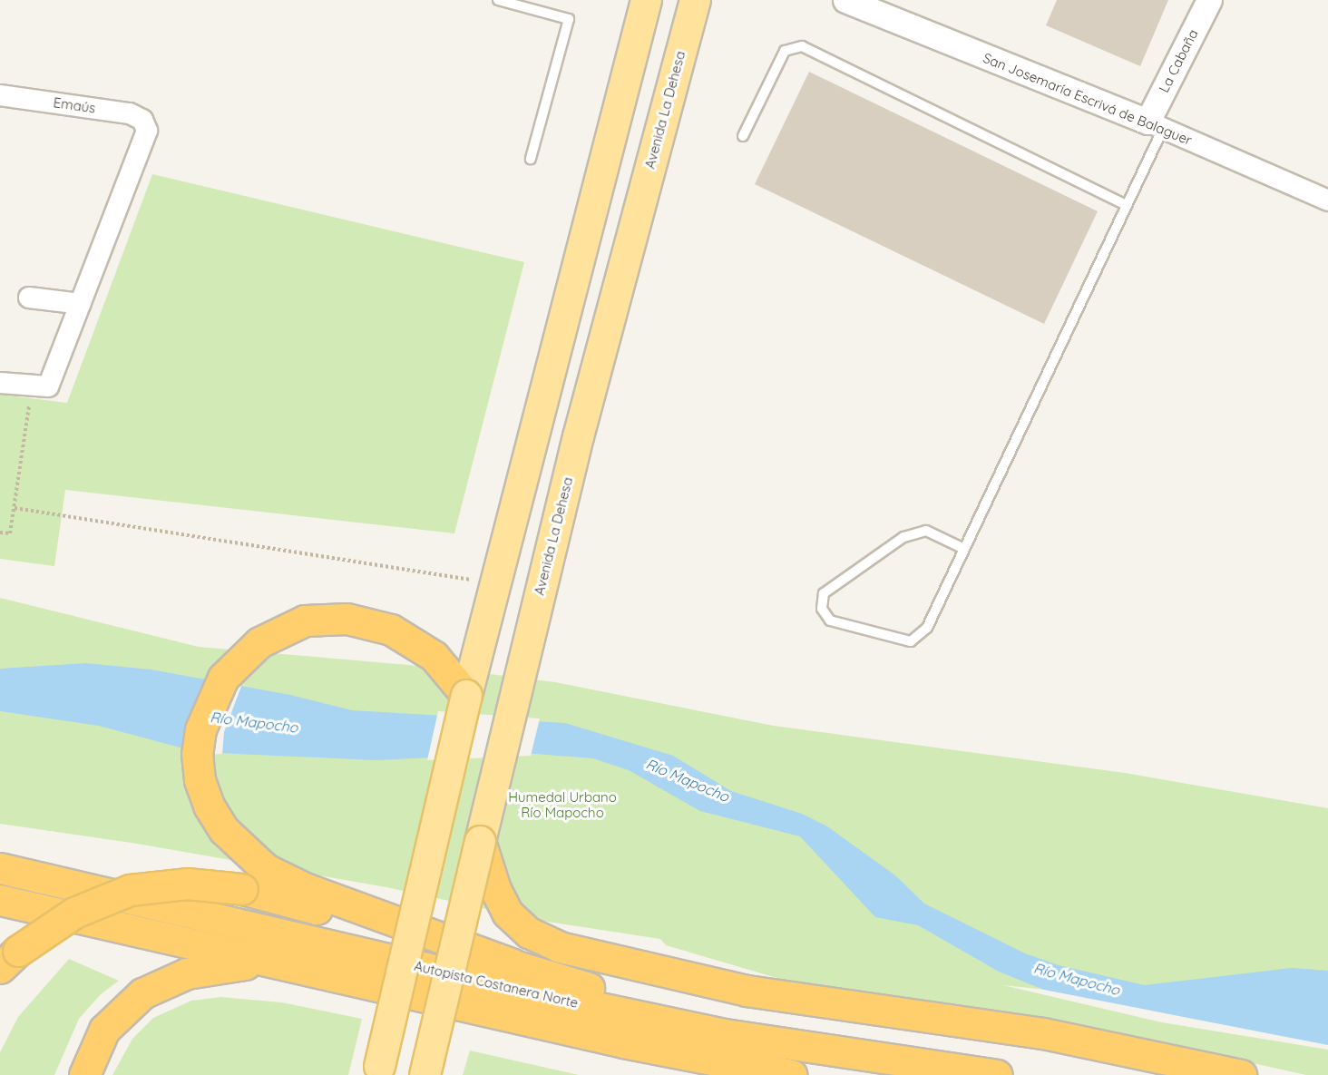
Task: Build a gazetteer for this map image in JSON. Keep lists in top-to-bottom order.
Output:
{
  "streets": {
    "highway": ["Autopista Costanera Norte"],
    "main road": ["Avenida La Dehesa"],
    "street": ["La Cabaña", "San Josemaría Escrivá de Balaguer", "Emaús"]
  },
  "crossings": [
    ["La Cabaña", "San Josemaría Escrivá de Balaguer"]
  ],
  "water": ["Río Mapocho"],
  "parks": ["Humedal Urbano Río Mapocho"]
}
